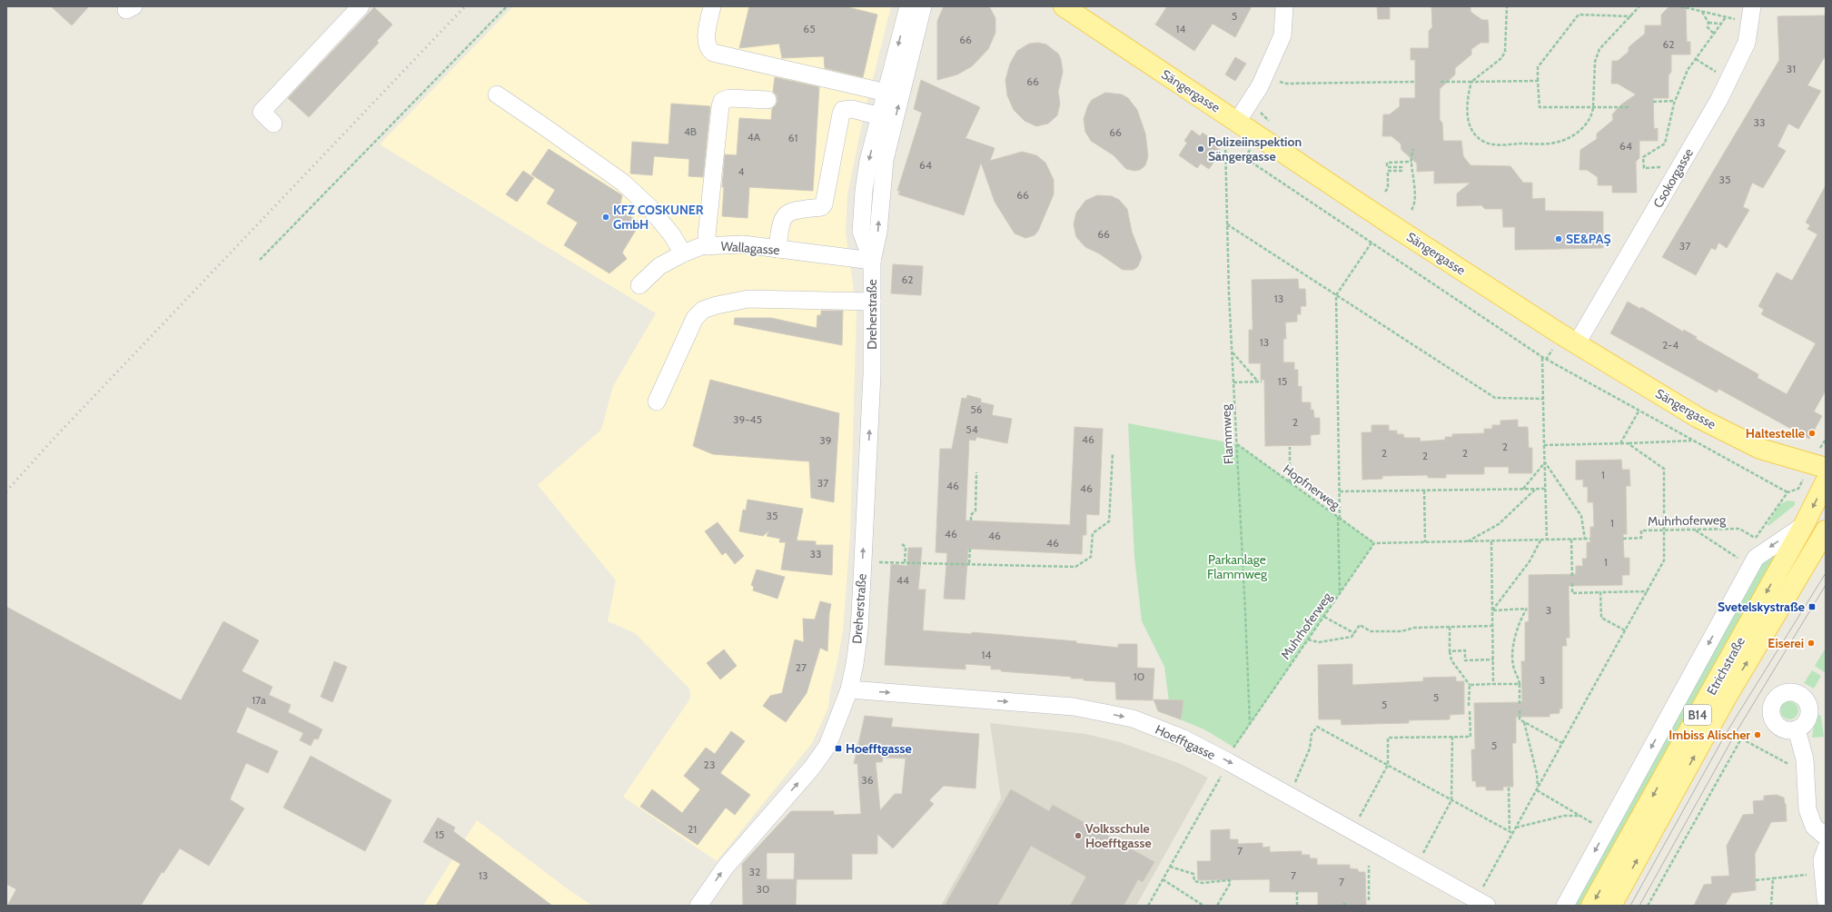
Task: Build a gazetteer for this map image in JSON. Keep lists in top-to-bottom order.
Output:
{
  "streets": {
    "main road": ["Sängergasse", "Etrichstraße", "B14"],
    "street": [
      "Csokorgasse",
      "Wallagasse",
      "Dreherstraße",
      "Hoefftgasse"
    ],
    "path": ["Flammweg", "Hopfnerweg", "Muhrhoferweg"]
  },
  "crossings": [
    ["Sängergasse", "Csokorgasse"],
    ["Wallagasse", "Dreherstraße"],
    ["Dreherstraße", "Hoefftgasse"],
    ["Flammweg", "Hopfnerweg"],
    ["Flammweg", "Muhrhoferweg"],
    ["Hopfnerweg", "Muhrhoferweg"],
    ["Muhrhoferweg", "Hoefftgasse"]
  ],
  "one_way": ["Hoefftgasse"],
  "parks": ["Parkanlage Flammweg"],
  "places": {
    "other": [
      "Polizeiinspektion Sängergasse",
      "KFZ COSKUNER GmbH",
      "SE&PAŞ",
      "Haltestelle",
      "Eiserei",
      "Imbiss Alischer",
      "Volksschule Hoefftgasse"
    ],
    "transit": ["Svetelskystraße", "Hoefftgasse"]
  },
  "house_numbers": [
    "5",
    "65",
    "14",
    "66",
    "62",
    "31",
    "66",
    "33",
    "4B",
    "66",
    "4A",
    "61",
    "64",
    "64",
    "4",
    "35",
    "66",
    "66",
    "37",
    "62",
    "13",
    "13",
    "2-4",
    "15",
    "56",
    "39-45",
    "2",
    "54",
    "46",
    "39",
    "2",
    "2",
    "2",
    "2",
    "1",
    "37",
    "46",
    "46",
    "35",
    "1",
    "46",
    "46",
    "46",
    "33",
    "1",
    "44",
    "3",
    "14",
    "27",
    "10",
    "3",
    "5",
    "17a",
    "5",
    "5",
    "23",
    "36",
    "21",
    "15",
    "7",
    "32",
    "13",
    "7",
    "7",
    "30"
  ]
}
